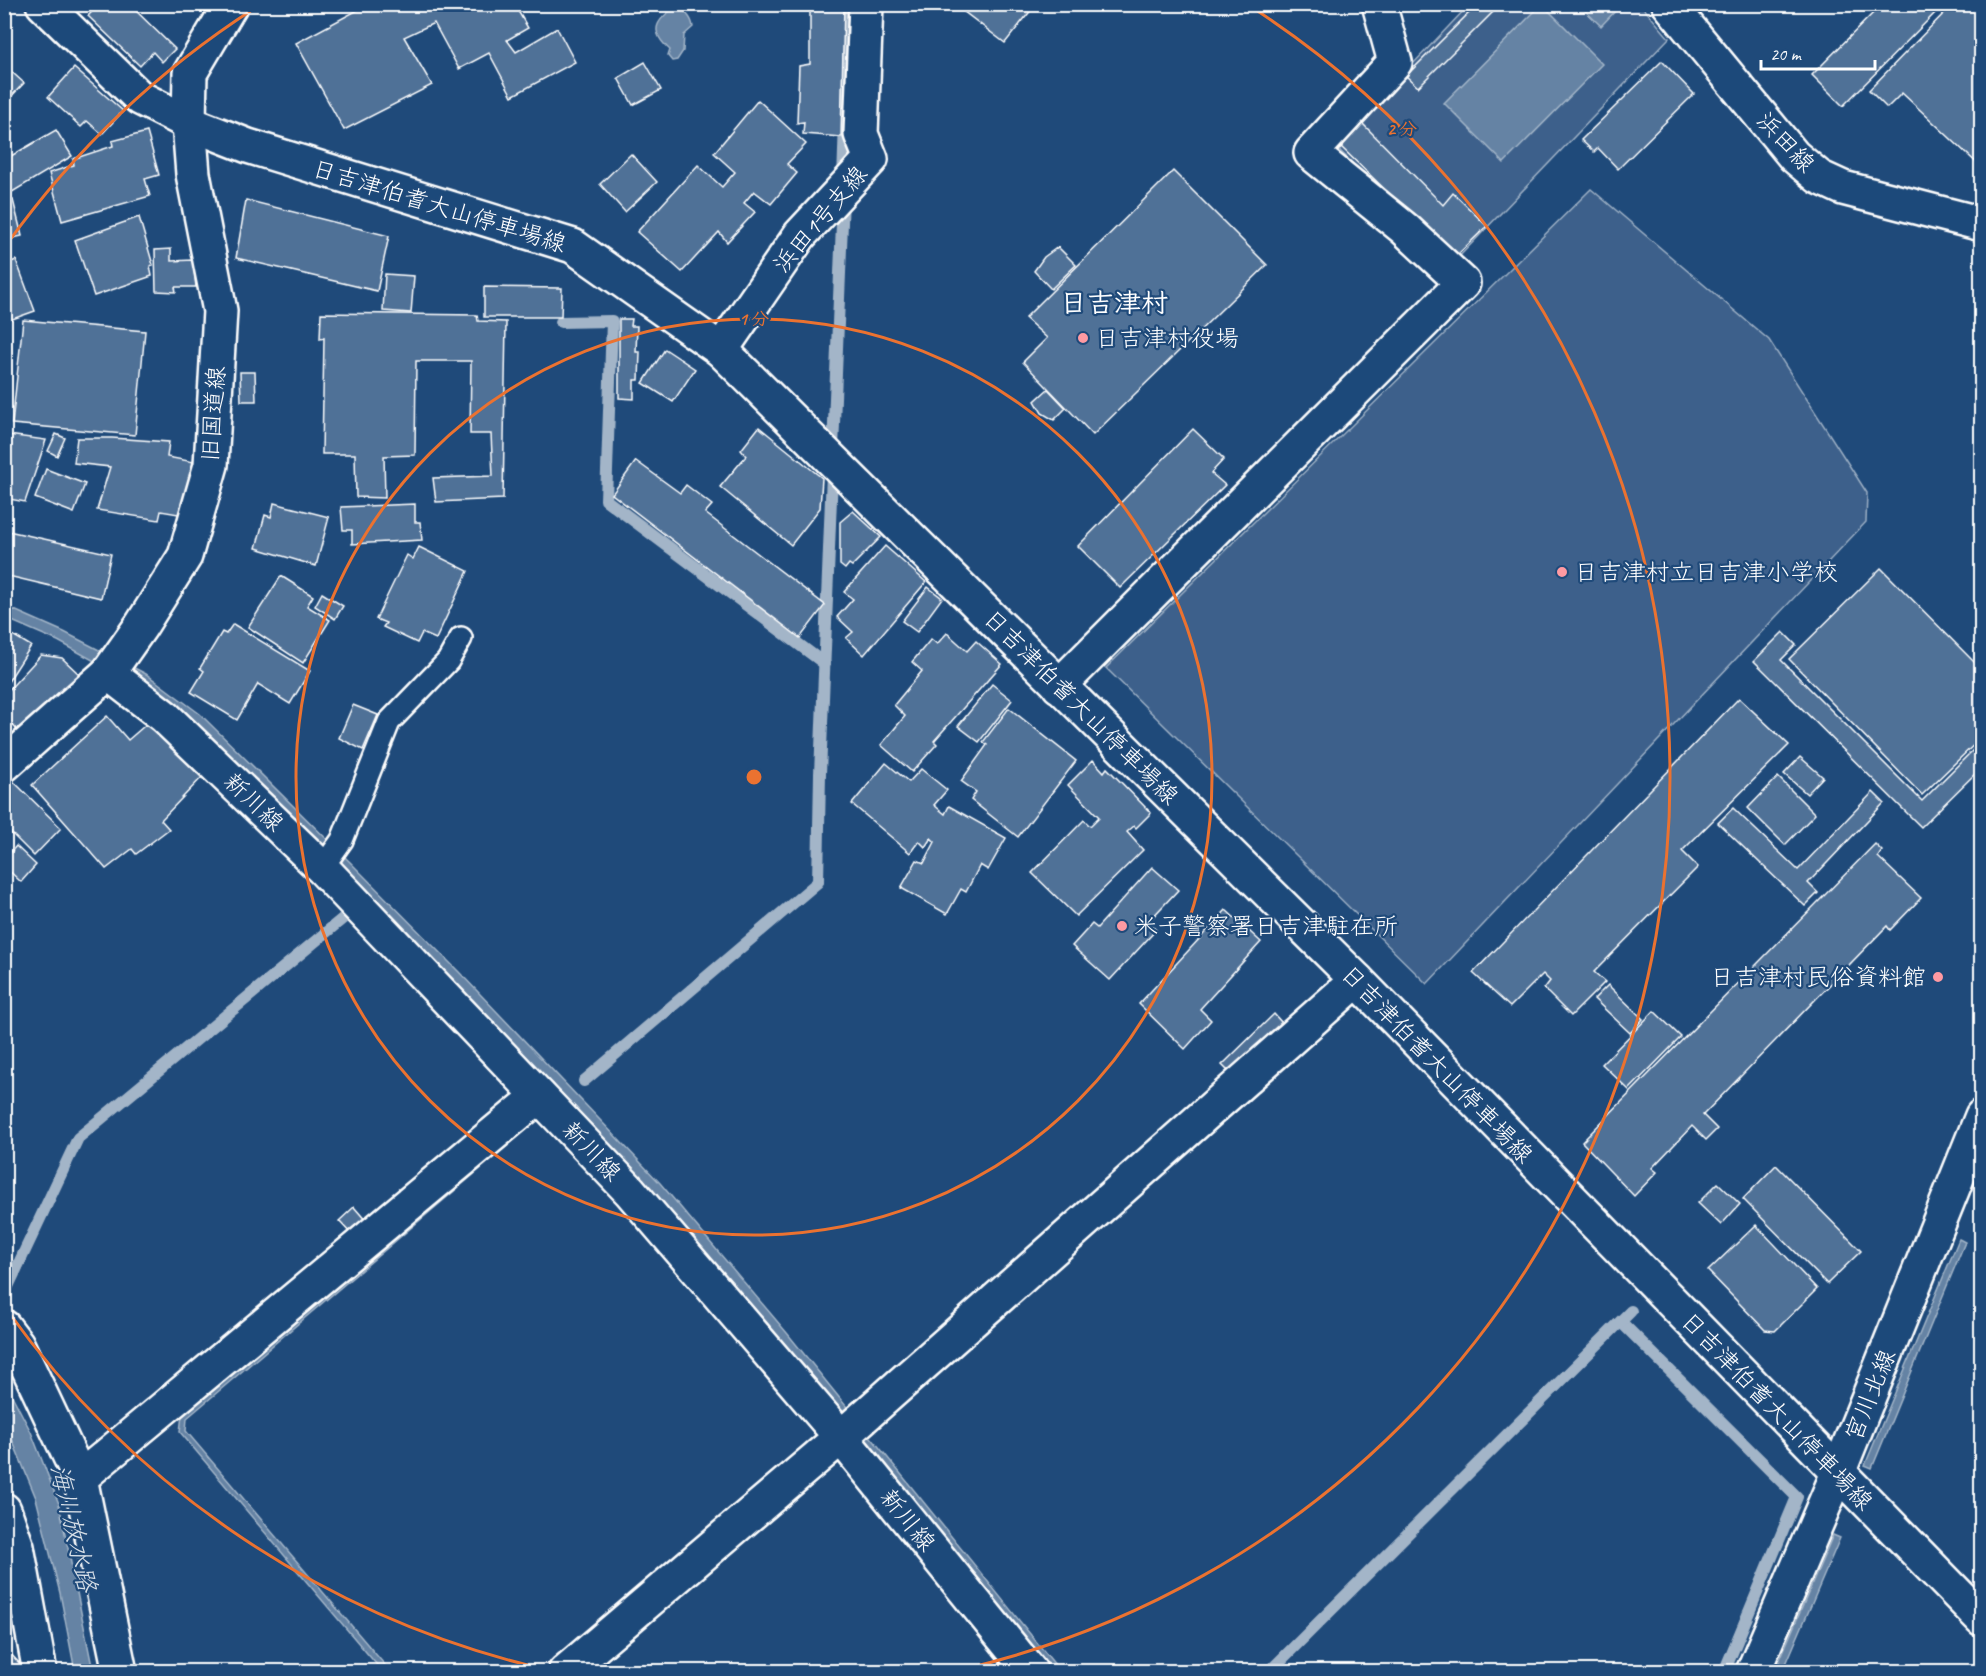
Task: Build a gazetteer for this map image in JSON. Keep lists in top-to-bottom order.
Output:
{
  "streets": {
    "street": [
      "浜田線",
      "日吉津伯耆大山停車場線",
      "浜田1号支線",
      "旧国道線",
      "新川線",
      "宮川北線"
    ]
  },
  "crossings": [
    ["日吉津伯耆大山停車場線", "浜田1号支線"],
    ["日吉津伯耆大山停車場線", "旧国道線"],
    ["日吉津伯耆大山停車場線", "宮川北線"],
    ["旧国道線", "新川線"]
  ],
  "districts": ["日吉津村"],
  "water": ["海川放水路"],
  "places": [
    "日吉津村役場",
    "日吉津村立日吉津小学校",
    "米子警察署日吉津駐在所",
    "日吉津村民俗資料館"
  ],
  "scale_bar": "20 m",
  "rings": ["2 分", "1 分"]
}
